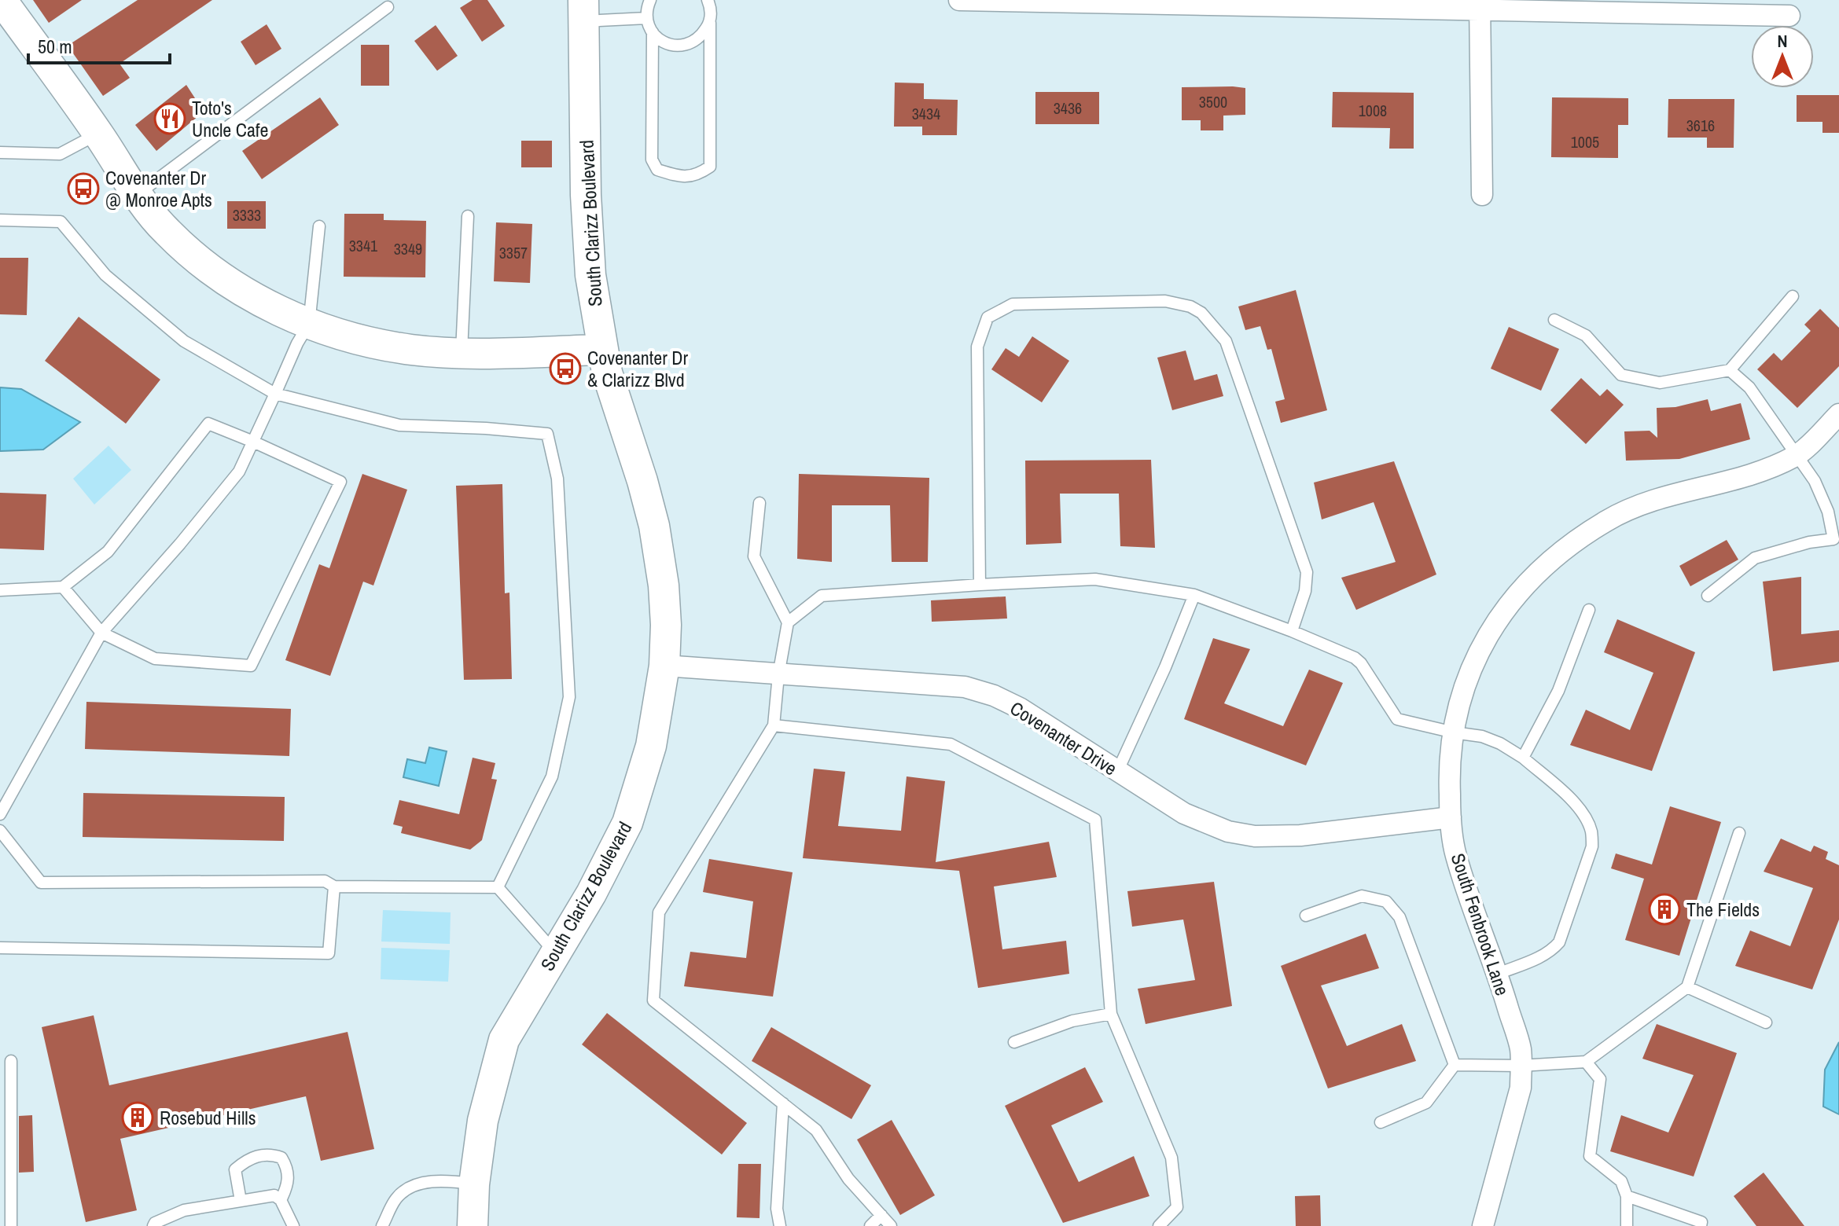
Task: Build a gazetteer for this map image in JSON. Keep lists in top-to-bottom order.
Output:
{
  "streets": {
    "street": ["South Clarizz Boulevard", "Covenanter Drive", "South Fenbrook Lane"]
  },
  "crossings": [
    ["South Clarizz Boulevard", "Covenanter Drive"],
    ["Covenanter Drive", "South Fenbrook Lane"]
  ],
  "places": {
    "restaurant": ["Toto's Uncle Cafe"],
    "bus stop": ["Covenanter Dr @ Monroe Apts", "Covenanter Dr & Clarizz Blvd"],
    "building": ["The Fields", "Rosebud Hills"]
  },
  "house_numbers": [
    "3500",
    "3436",
    "1008",
    "3434",
    "3616",
    "1005",
    "3333",
    "3341",
    "3349",
    "3357"
  ],
  "scale_bar": "50 m",
  "north": "top"
}
